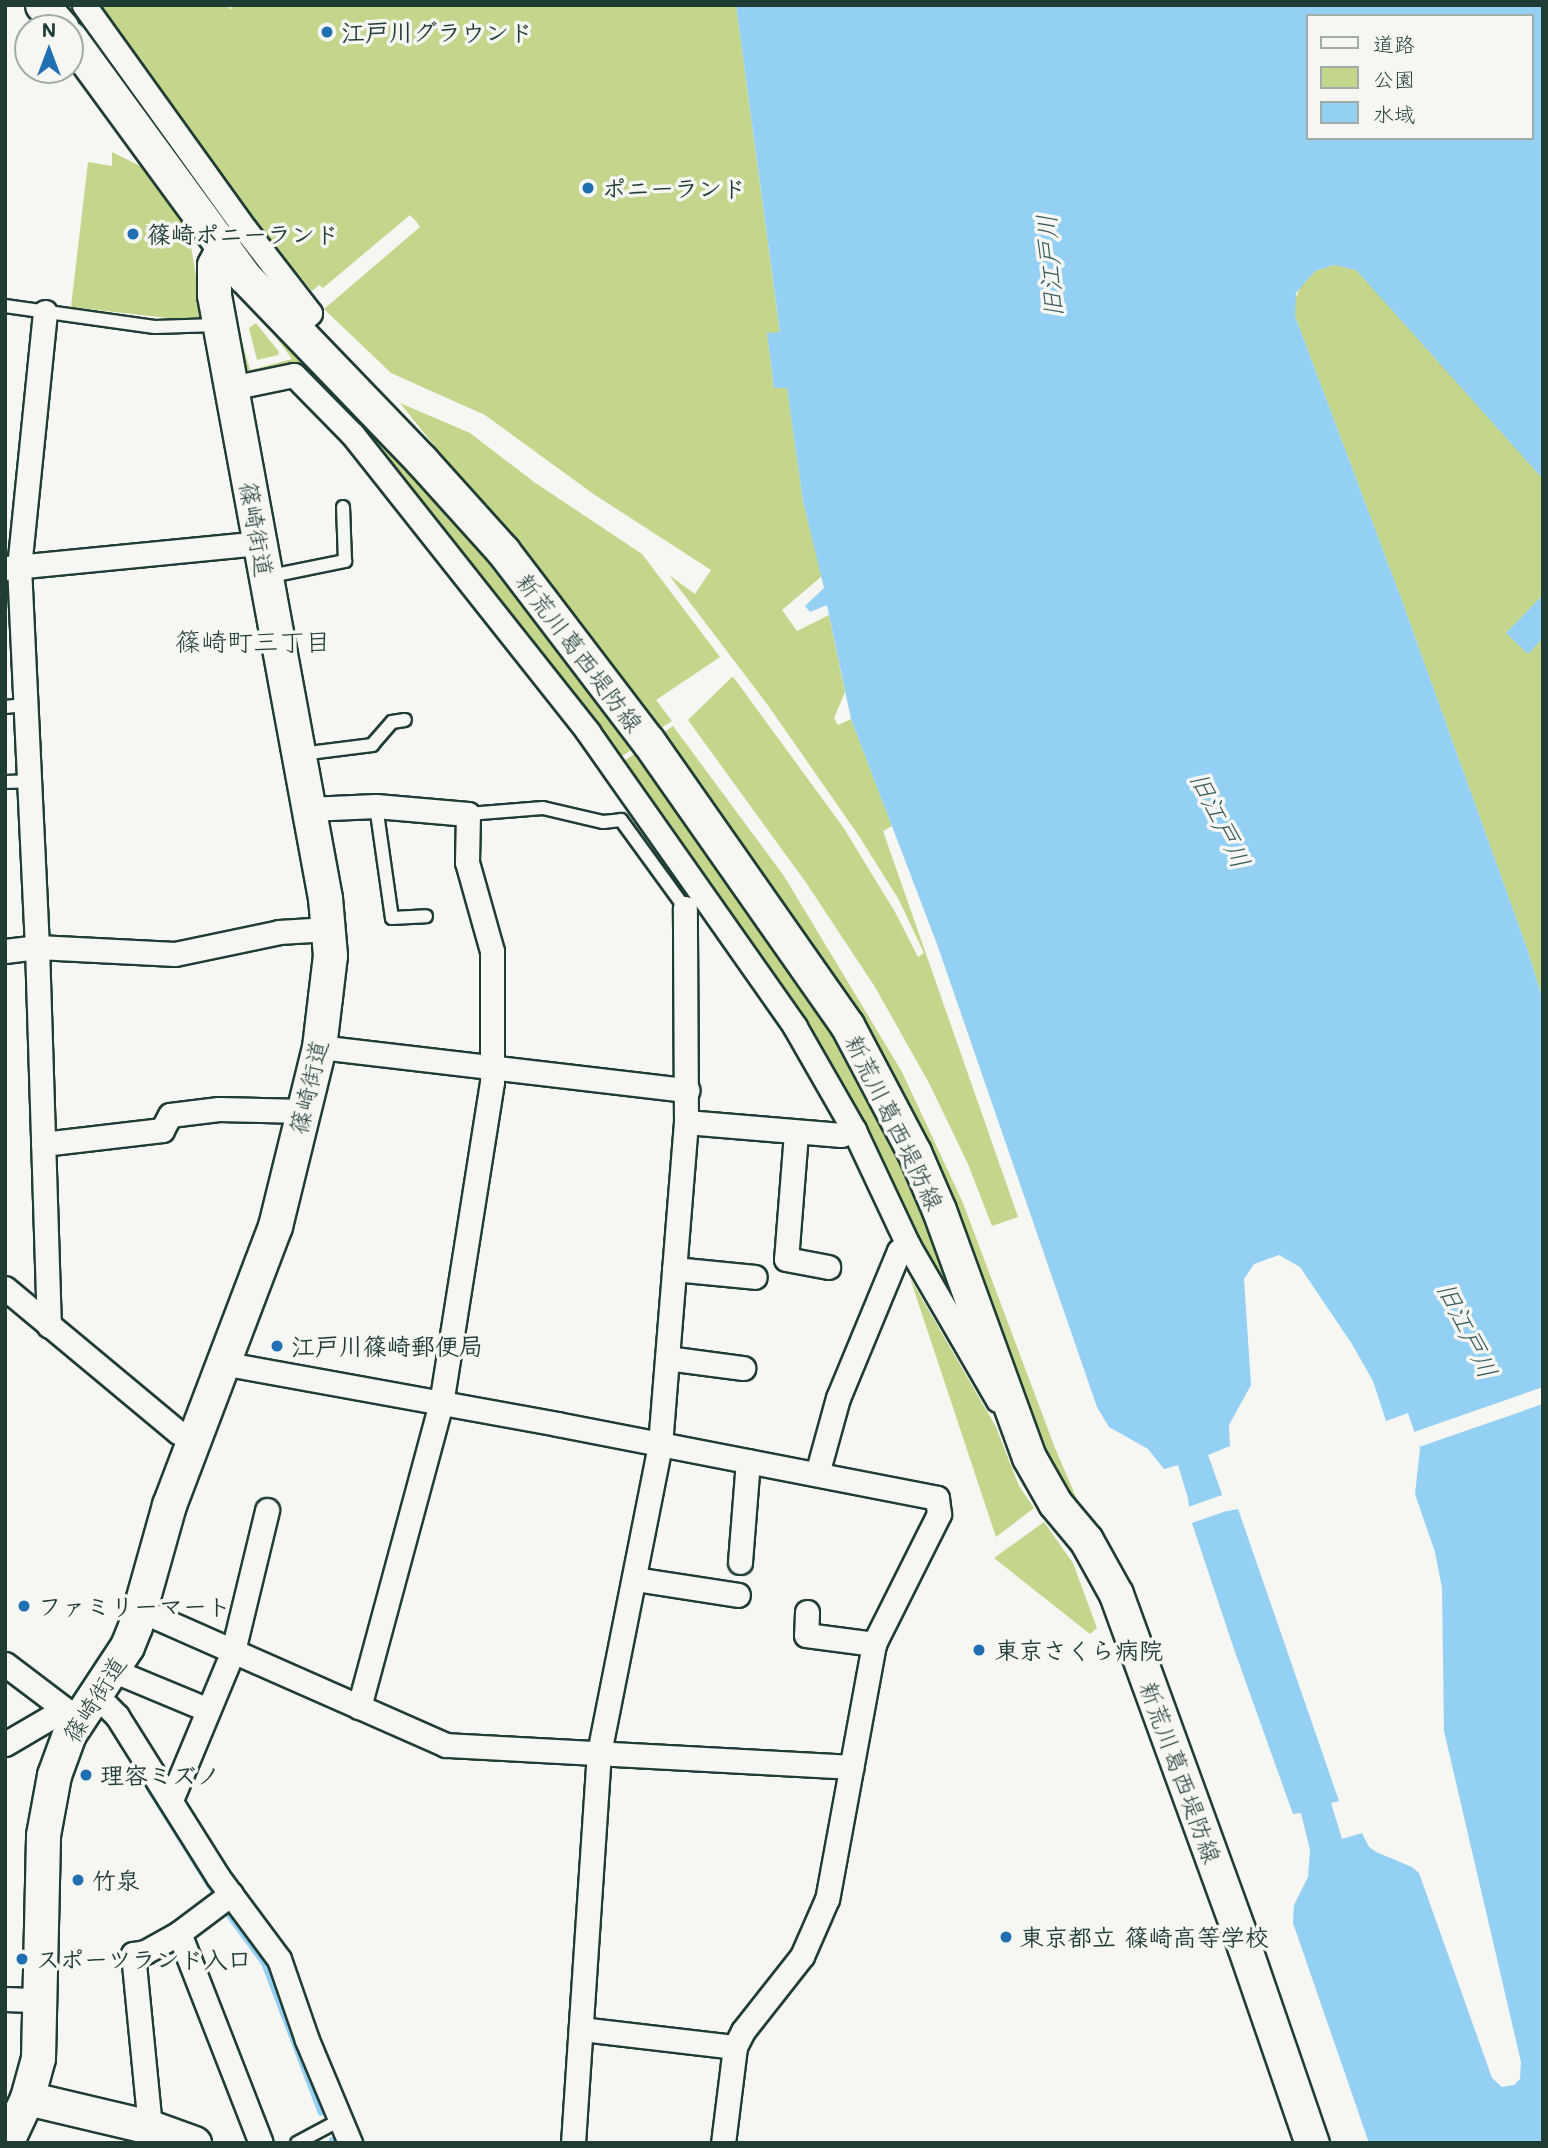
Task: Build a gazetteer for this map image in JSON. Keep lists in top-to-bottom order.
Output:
{
  "streets": {
    "main road": ["篠崎街道", "新荒川葛西堤防線"]
  },
  "crossings": [
    ["篠崎街道", "新荒川葛西堤防線"]
  ],
  "districts": ["篠崎町三丁目"],
  "water": ["旧江戸川"],
  "places": [
    "江戸川グラウンド",
    "ポニーランド",
    "篠崎ポニーランド",
    "江戸川篠崎郵便局",
    "ファミリーマート",
    "東京さくら病院",
    "理容ミズノ",
    "竹泉",
    "東京都立 篠崎高等学校",
    "スポーツランド入口"
  ],
  "legend": ["道路", "公園", "水域"],
  "north": "top"
}
